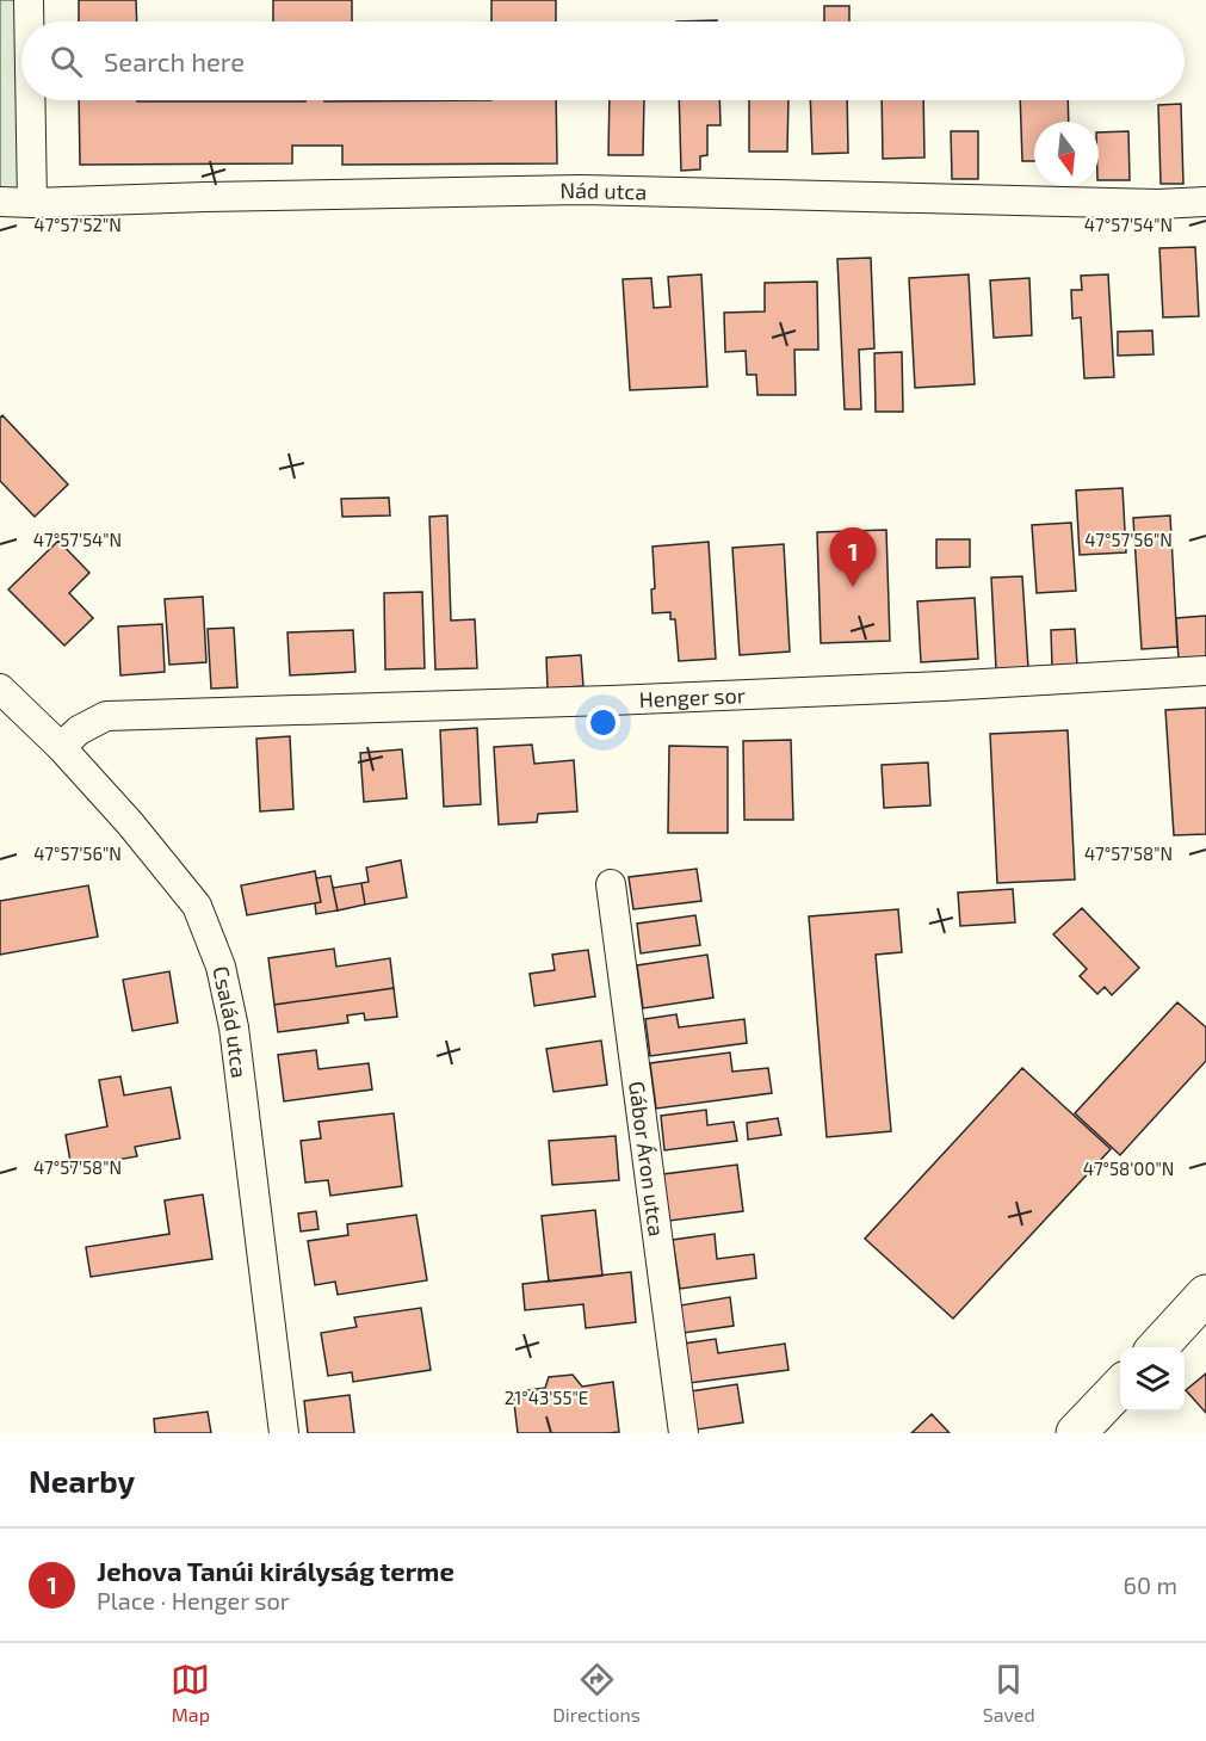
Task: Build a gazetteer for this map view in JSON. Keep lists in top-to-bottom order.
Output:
{
  "streets": {
    "street": [
      "Nád utca",
      "Henger sor",
      "Család utca",
      "Gábor Áron utca"
    ]
  },
  "crossings": [
    ["Henger sor", "Család utca"]
  ],
  "north": "bottom",
  "page": {
    "search": "Search here",
    "pins": "1",
    "heading": "Nearby",
    "list": [
      {
        "mark": "1",
        "name": "Jehova Tanúi királyság terme",
        "note": "Place · Henger sor",
        "value": "60 m"
      }
    ],
    "nav": ["Map", "Directions", "Saved"]
  },
  "coordinates": [
    "47°57'52\"N",
    "47°57'54\"N",
    "47°57'56\"N",
    "47°57'58\"N",
    "47°58'00\"N",
    "21°43'55\"E"
  ]
}
